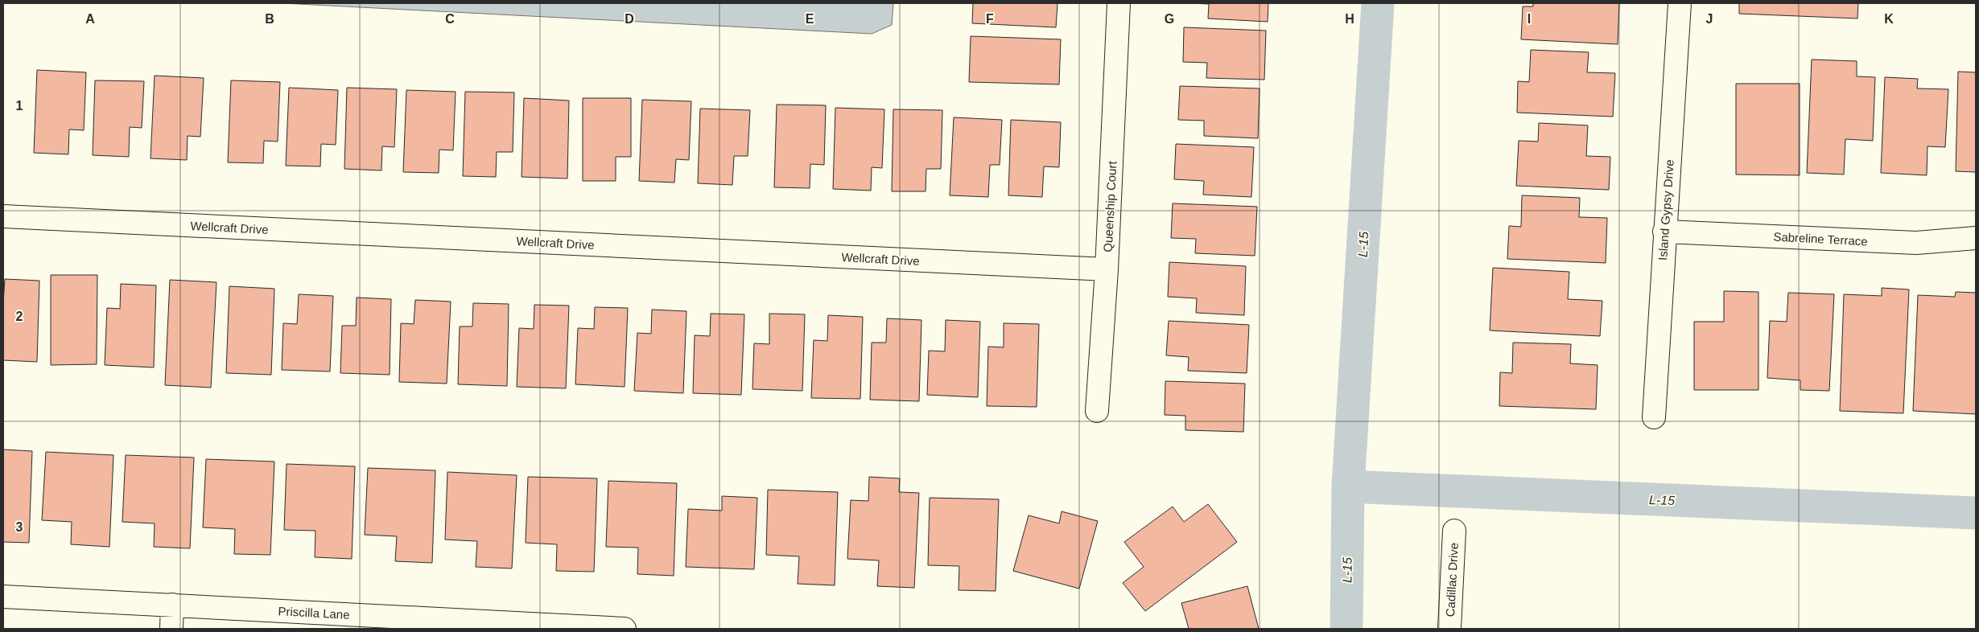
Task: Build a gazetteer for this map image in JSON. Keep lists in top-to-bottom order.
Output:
{
  "streets": {
    "street": [
      "Queenship Court",
      "Island Gypsy Drive",
      "Wellcraft Drive",
      "Sabreline Terrace",
      "Cadillac Drive",
      "Priscilla Lane"
    ]
  },
  "crossings": [
    ["Queenship Court", "Wellcraft Drive"],
    ["Island Gypsy Drive", "Sabreline Terrace"]
  ],
  "water": ["L-15"],
  "grid": {
    "columns": [
      "A",
      "B",
      "C",
      "D",
      "E",
      "F",
      "G",
      "H",
      "I",
      "J",
      "K"
    ],
    "rows": ["1", "2", "3"]
  }
}
